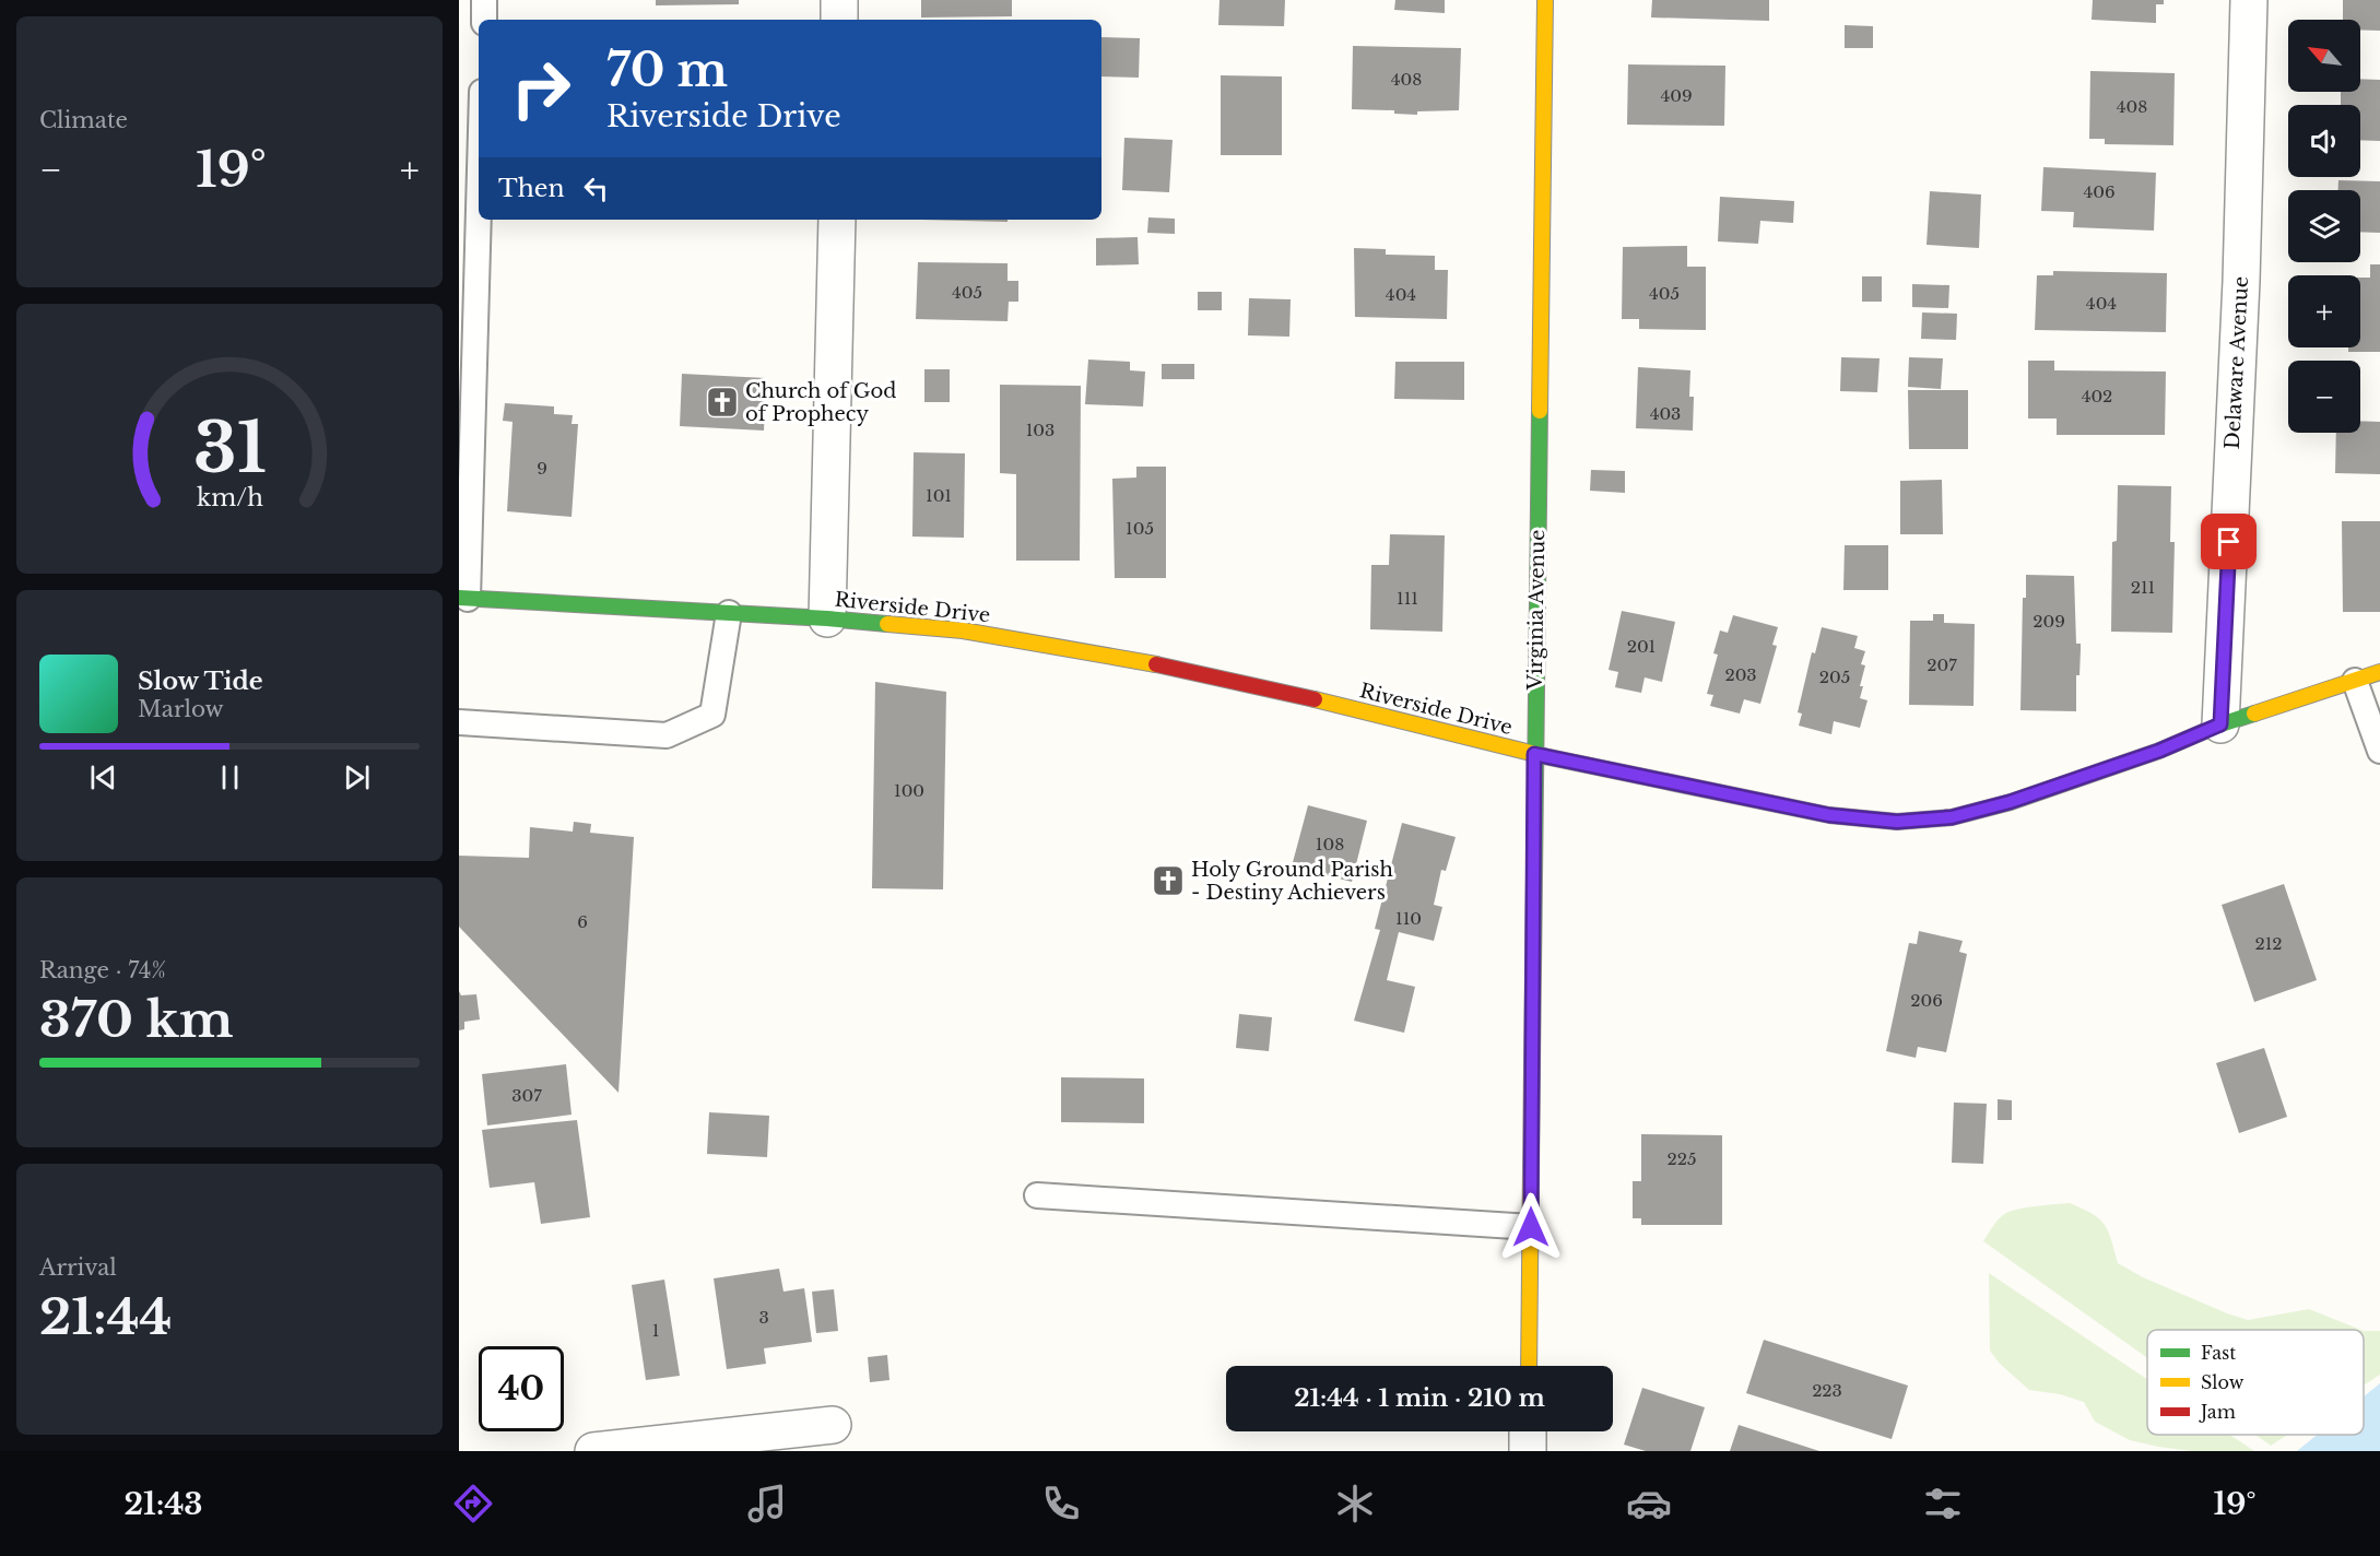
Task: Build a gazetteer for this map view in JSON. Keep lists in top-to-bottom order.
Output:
{
  "streets": {
    "street": ["Delaware Avenue", "Riverside Drive", "Virginia Avenue"]
  },
  "crossings": [
    ["Delaware Avenue", "Riverside Drive"],
    ["Riverside Drive", "Virginia Avenue"]
  ],
  "places": {
    "church": ["Church of God of Prophecy", "Holy Ground Parish - Destiny Achievers"]
  },
  "house_numbers": [
    "408",
    "409",
    "408",
    "406",
    "405",
    "405",
    "404",
    "404",
    "402",
    "403",
    "103",
    "9",
    "101",
    "105",
    "211",
    "111",
    "209",
    "201",
    "207",
    "203",
    "205",
    "100",
    "108",
    "110",
    "6",
    "212",
    "206",
    "307",
    "225",
    "3",
    "1",
    "223"
  ],
  "legend": ["Fast", "Slow", "Jam"],
  "north": "top left",
  "page": {
    "tile": [
      "Climate",
      ["Range · 74%", "370 km"],
      ["Arrival", "21:44"]
    ],
    "map_buttons": ["+", "−"],
    "turn": ["70 m", "Riverside Drive"],
    "heat": ["−", "19°", "+"],
    "then": "Then",
    "song": ["Slow Tide", "Marlow"],
    "limit": "40",
    "trip": "21:44 · 1 min · 210 m",
    "tabs": ["21:43", "19°"],
    "gauge": ["31", "km/h"]
  }
}
